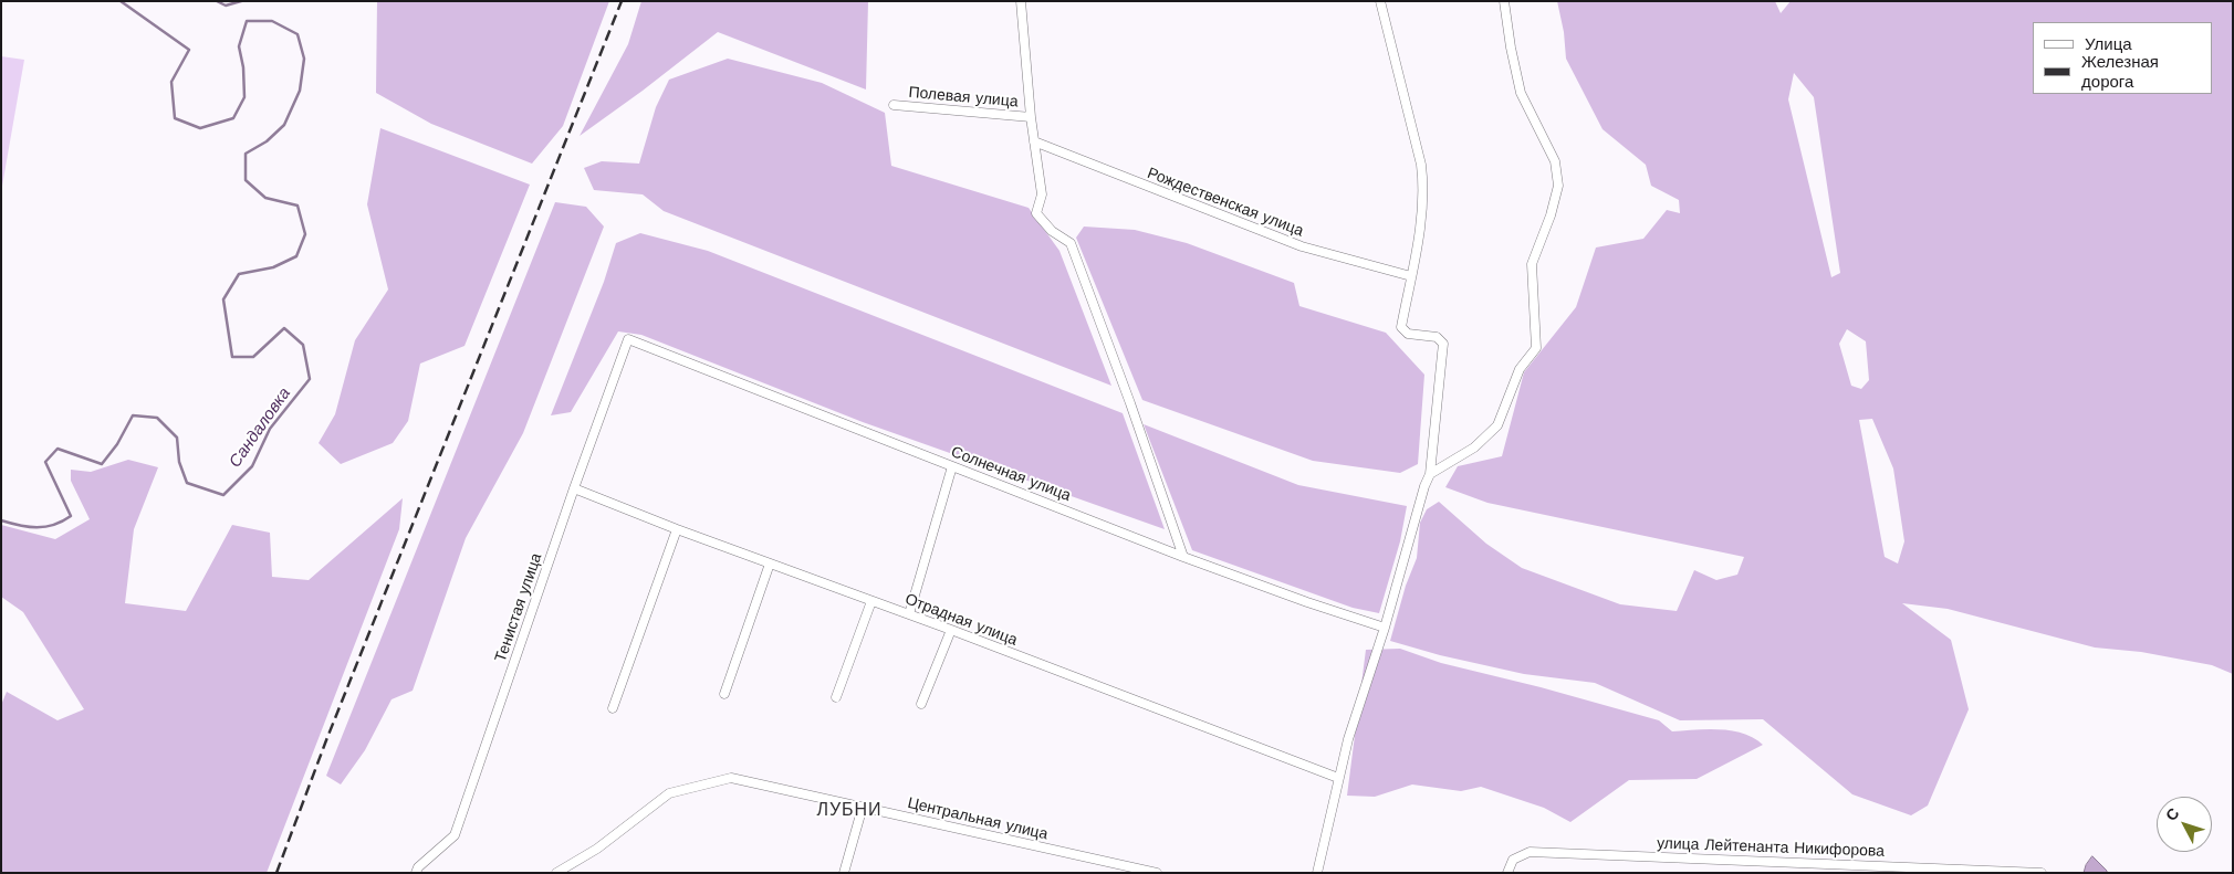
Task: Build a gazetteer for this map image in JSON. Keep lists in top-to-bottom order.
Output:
{
  "streets": {
    "street": [
      "Полевая улица",
      "Рождественская улица",
      "Солнечная улица",
      "Тенистая улица",
      "Отрадная улица",
      "Центральная улица",
      "улица Лейтенанта Никифорова"
    ]
  },
  "crossings": [
    ["Солнечная улица", "Тенистая улица"],
    ["Тенистая улица", "Отрадная улица"]
  ],
  "districts": ["ЛУБНИ"],
  "water": ["Сандаловка"],
  "legend": ["Улица", "Железная дорога"],
  "north": "top left"
}
